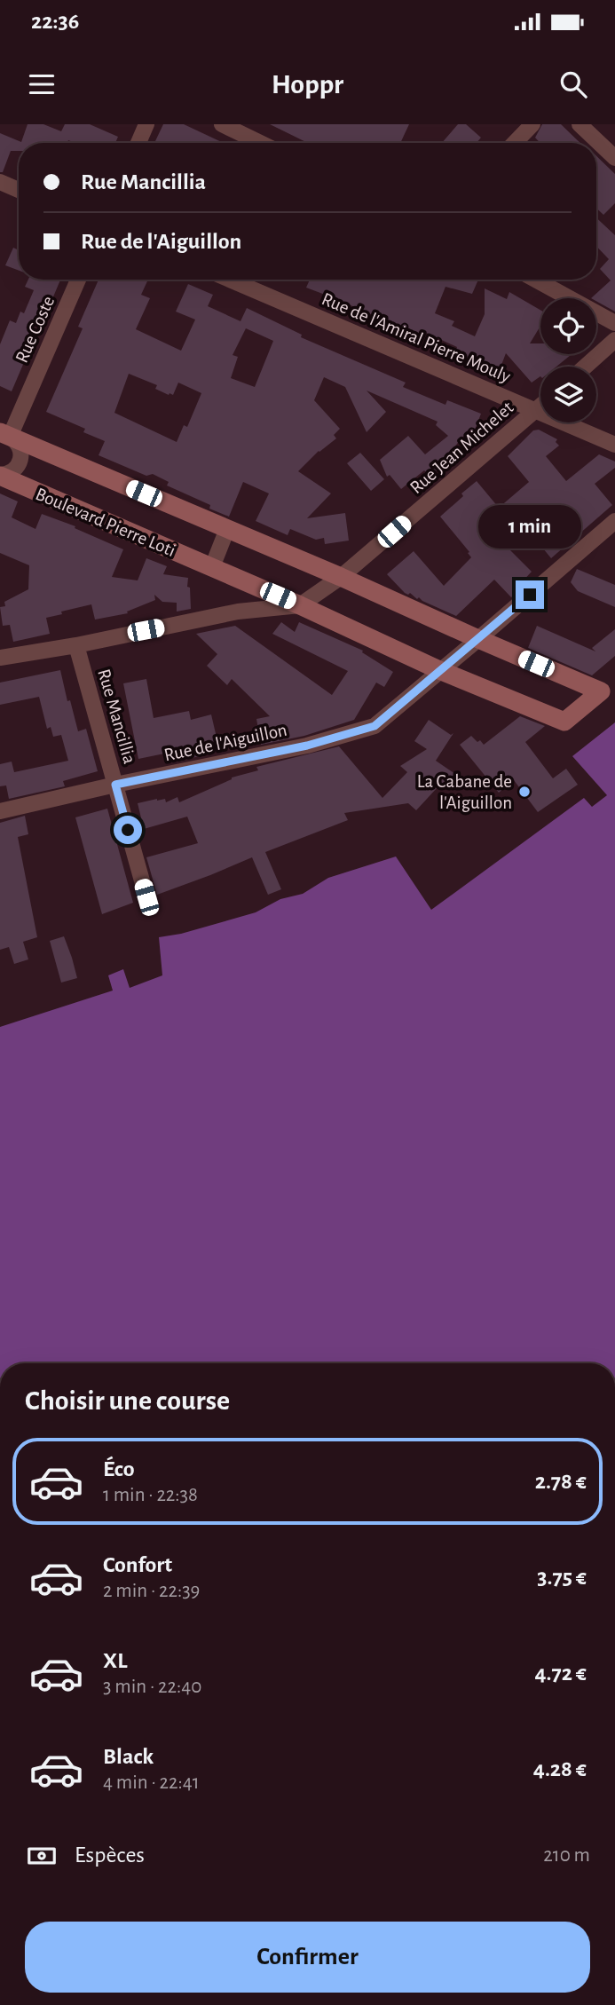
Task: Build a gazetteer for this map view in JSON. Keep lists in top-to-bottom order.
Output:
{
  "streets": {
    "street": [
      "Rue Coste",
      "Rue de l'Amiral Pierre Mouly",
      "Rue Jean Michelet",
      "Boulevard Pierre Loti",
      "Rue Mancillia",
      "Rue de l'Aiguillon"
    ]
  },
  "crossings": [
    ["Rue Coste", "Boulevard Pierre Loti"],
    ["Rue de l'Amiral Pierre Mouly", "Rue Jean Michelet"],
    ["Rue Jean Michelet", "Boulevard Pierre Loti"],
    ["Boulevard Pierre Loti", "Rue de l'Aiguillon"],
    ["Rue Mancillia", "Rue de l'Aiguillon"]
  ],
  "places": ["La Cabane de l'Aiguillon"],
  "page": {
    "status": "22:36",
    "header": "Hoppr",
    "banner": ["Rue Mancillia", "Rue de l'Aiguillon"],
    "bubble": "1 min",
    "heading": "Choisir une course",
    "list": [
      {
        "name": "Éco",
        "note": "1 min · 22:38",
        "value": "2.78 €"
      },
      {
        "name": "Confort",
        "note": "2 min · 22:39",
        "value": "3.75 €"
      },
      {
        "name": "XL",
        "note": "3 min · 22:40",
        "value": "4.72 €"
      },
      {
        "name": "Black",
        "note": "4 min · 22:41",
        "value": "4.28 €"
      }
    ],
    "pay": ["Espèces", "210 m"],
    "buttons": "Confirmer"
  }
}
